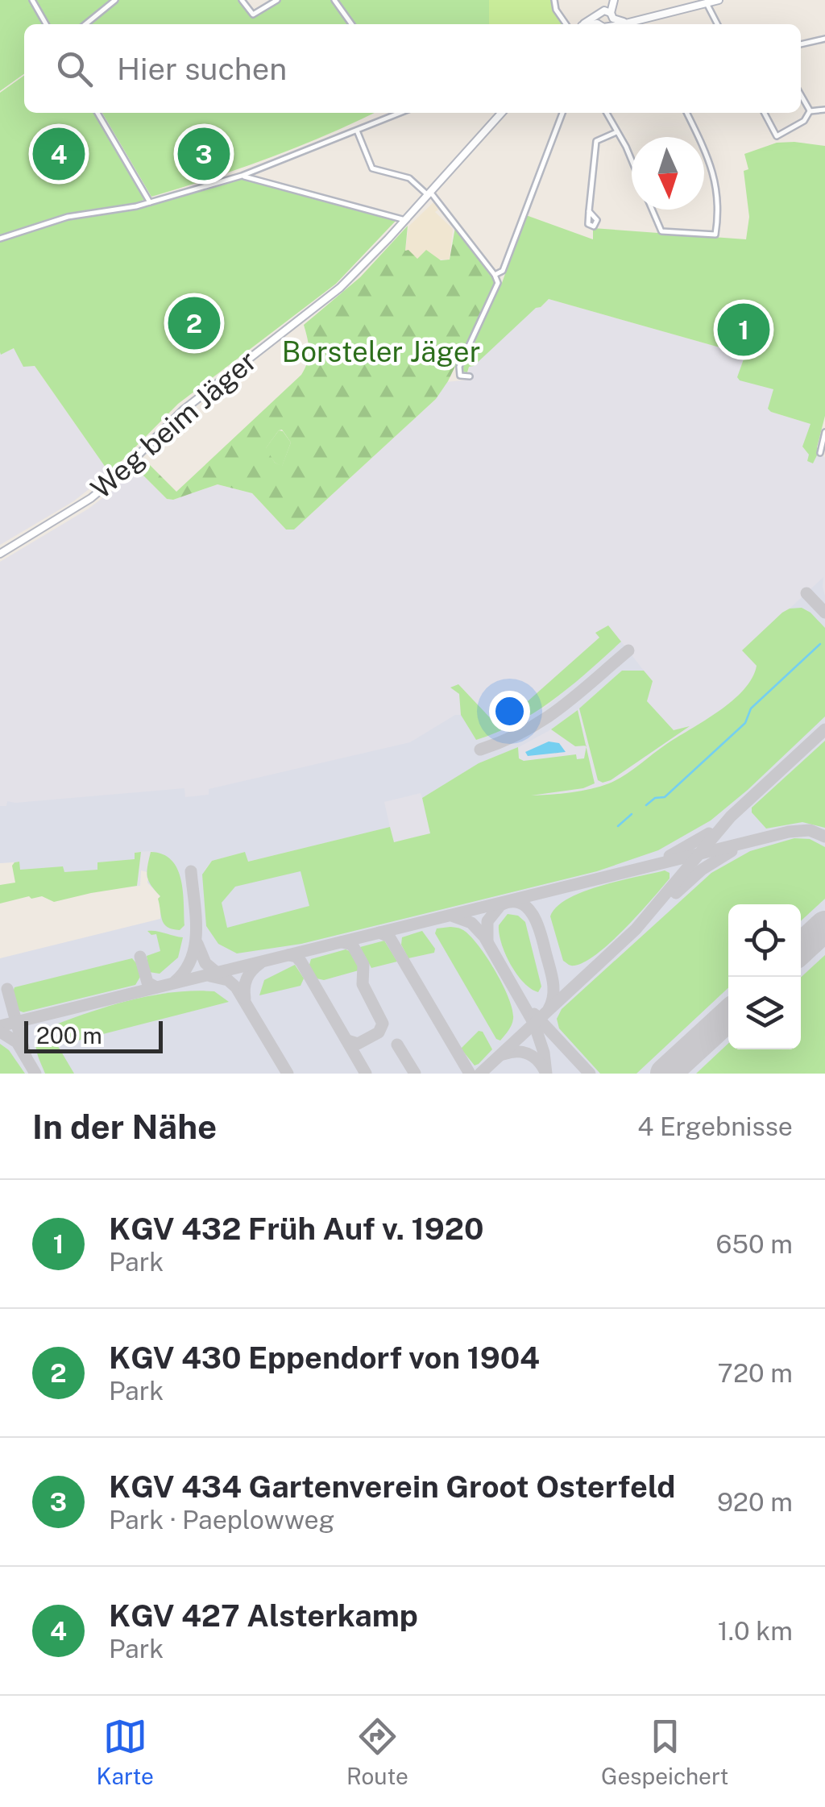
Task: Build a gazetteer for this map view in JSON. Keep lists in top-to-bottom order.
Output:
{
  "streets": {
    "street": ["Weg beim Jäger"]
  },
  "parks": ["Borsteler Jäger"],
  "scale_bar": "200 m",
  "north": "bottom",
  "page": {
    "search": "Hier suchen",
    "pins": [
      "3",
      "4",
      "2",
      "1"
    ],
    "scale": "200 m",
    "heading": ["In der Nähe", "4 Ergebnisse"],
    "list": [
      {
        "mark": "1",
        "name": "KGV 432 Früh Auf v. 1920",
        "note": "Park",
        "value": "650 m"
      },
      {
        "mark": "2",
        "name": "KGV 430 Eppendorf von 1904",
        "note": "Park",
        "value": "720 m"
      },
      {
        "mark": "3",
        "name": "KGV 434 Gartenverein Groot Osterfeld",
        "note": "Park · Paeplowweg",
        "value": "920 m"
      },
      {
        "mark": "4",
        "name": "KGV 427 Alsterkamp",
        "note": "Park",
        "value": "1.0 km"
      }
    ],
    "nav": ["Karte", "Route", "Gespeichert"]
  }
}
